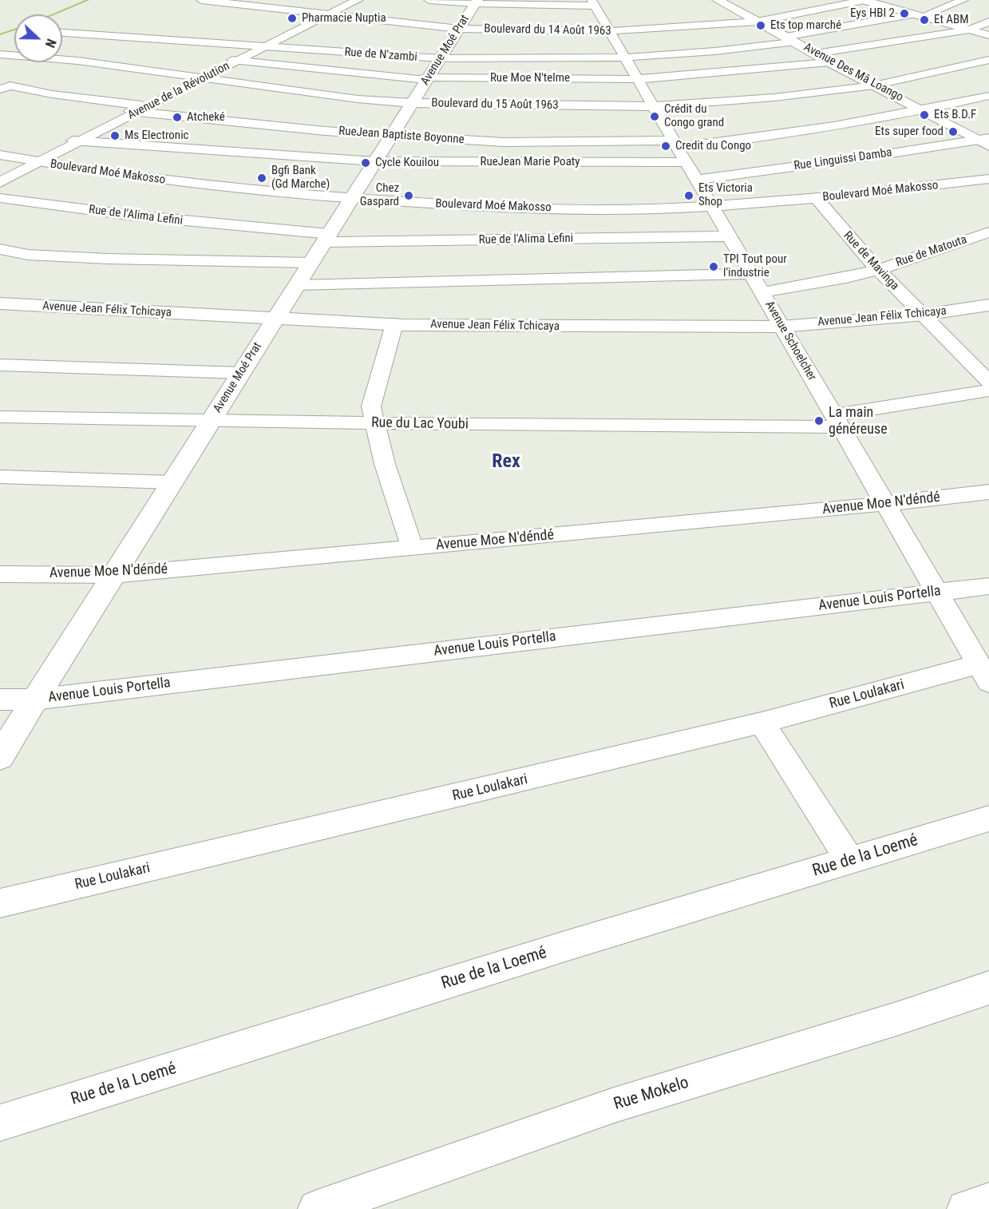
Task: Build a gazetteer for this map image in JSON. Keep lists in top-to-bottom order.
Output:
{
  "streets": {
    "street": [
      "Boulevard du 14 Août 1963",
      "Avenue Moé Prat",
      "Rue de N'zambi",
      "Avenue Des Mâ Loango",
      "Rue Moe N'telme",
      "Avenue de la Révolution",
      "Boulevard du 15 Août 1963",
      "RueJean Baptiste Boyonne",
      "Rue Linguissi Damba",
      "RueJean Marie Poaty",
      "Boulevard Moé Makosso",
      "Rue de l'Alima Lefini",
      "Rue de Matouta",
      "Rue de Mavinga",
      "Avenue Jean Félix Tchicaya",
      "Avenue Schoelcher",
      "Rue du Lac Youbi",
      "Avenue Moe N'déndé",
      "Avenue Louis Portella",
      "Rue Loulakari",
      "Rue de la Loemé",
      "Rue Mokelo"
    ]
  },
  "crossings": [
    ["Boulevard du 14 Août 1963", "Avenue Moé Prat"],
    ["Boulevard du 14 Août 1963", "Rue de N'zambi"],
    ["Boulevard du 14 Août 1963", "Avenue Des Mâ Loango"],
    ["Boulevard du 14 Août 1963", "Avenue de la Révolution"],
    ["Boulevard du 14 Août 1963", "Avenue Schoelcher"],
    ["Avenue Moé Prat", "Rue de N'zambi"],
    ["Avenue Moé Prat", "Rue Moe N'telme"],
    ["Avenue Moé Prat", "Boulevard du 15 Août 1963"],
    ["Avenue Moé Prat", "RueJean Baptiste Boyonne"],
    ["Avenue Moé Prat", "RueJean Marie Poaty"],
    ["Avenue Moé Prat", "Boulevard Moé Makosso"],
    ["Avenue Moé Prat", "Rue de l'Alima Lefini"],
    ["Avenue Moé Prat", "Avenue Jean Félix Tchicaya"],
    ["Avenue Moé Prat", "Rue du Lac Youbi"],
    ["Avenue Moé Prat", "Avenue Moe N'déndé"],
    ["Avenue Moé Prat", "Avenue Louis Portella"],
    ["Rue de N'zambi", "Avenue Des Mâ Loango"],
    ["Rue de N'zambi", "Avenue de la Révolution"],
    ["Rue de N'zambi", "Avenue Schoelcher"],
    ["Avenue Des Mâ Loango", "Rue Moe N'telme"],
    ["Avenue Des Mâ Loango", "Boulevard du 15 Août 1963"],
    ["Avenue Des Mâ Loango", "RueJean Baptiste Boyonne"],
    ["Avenue Des Mâ Loango", "Rue Linguissi Damba"],
    ["Rue Moe N'telme", "Avenue de la Révolution"],
    ["Rue Moe N'telme", "Avenue Schoelcher"],
    ["Avenue de la Révolution", "Boulevard du 15 Août 1963"],
    ["Avenue de la Révolution", "RueJean Baptiste Boyonne"],
    ["Avenue de la Révolution", "RueJean Marie Poaty"],
    ["Avenue de la Révolution", "Boulevard Moé Makosso"],
    ["Boulevard du 15 Août 1963", "Avenue Schoelcher"],
    ["RueJean Baptiste Boyonne", "Avenue Schoelcher"],
    ["Rue Linguissi Damba", "Avenue Schoelcher"],
    ["RueJean Marie Poaty", "Avenue Schoelcher"],
    ["Boulevard Moé Makosso", "Rue de Mavinga"],
    ["Boulevard Moé Makosso", "Avenue Schoelcher"],
    ["Rue de l'Alima Lefini", "Avenue Schoelcher"],
    ["Rue de Matouta", "Rue de Mavinga"],
    ["Rue de Matouta", "Avenue Schoelcher"],
    ["Rue de Mavinga", "Avenue Jean Félix Tchicaya"],
    ["Avenue Jean Félix Tchicaya", "Avenue Schoelcher"],
    ["Avenue Schoelcher", "Rue du Lac Youbi"],
    ["Avenue Schoelcher", "Avenue Moe N'déndé"],
    ["Avenue Schoelcher", "Avenue Louis Portella"],
    ["Avenue Schoelcher", "Rue Loulakari"]
  ],
  "districts": ["Rex"],
  "places": [
    "Eys HBI 2",
    "Pharmacie Nuptia",
    "Et ABM",
    "Ets top marché",
    "Ets B.D.F",
    "Crédit du Congo grand",
    "Atcheké",
    "Ets super food",
    "Ms Electronic",
    "Credit du Congo",
    "Cycle Kouilou",
    "Bgfi Bank (Gd Marche)",
    "Chez Gaspard",
    "Ets Victoria Shop",
    "TPI Tout pour l'industrie",
    "La main généreuse"
  ],
  "north": "right"
}
